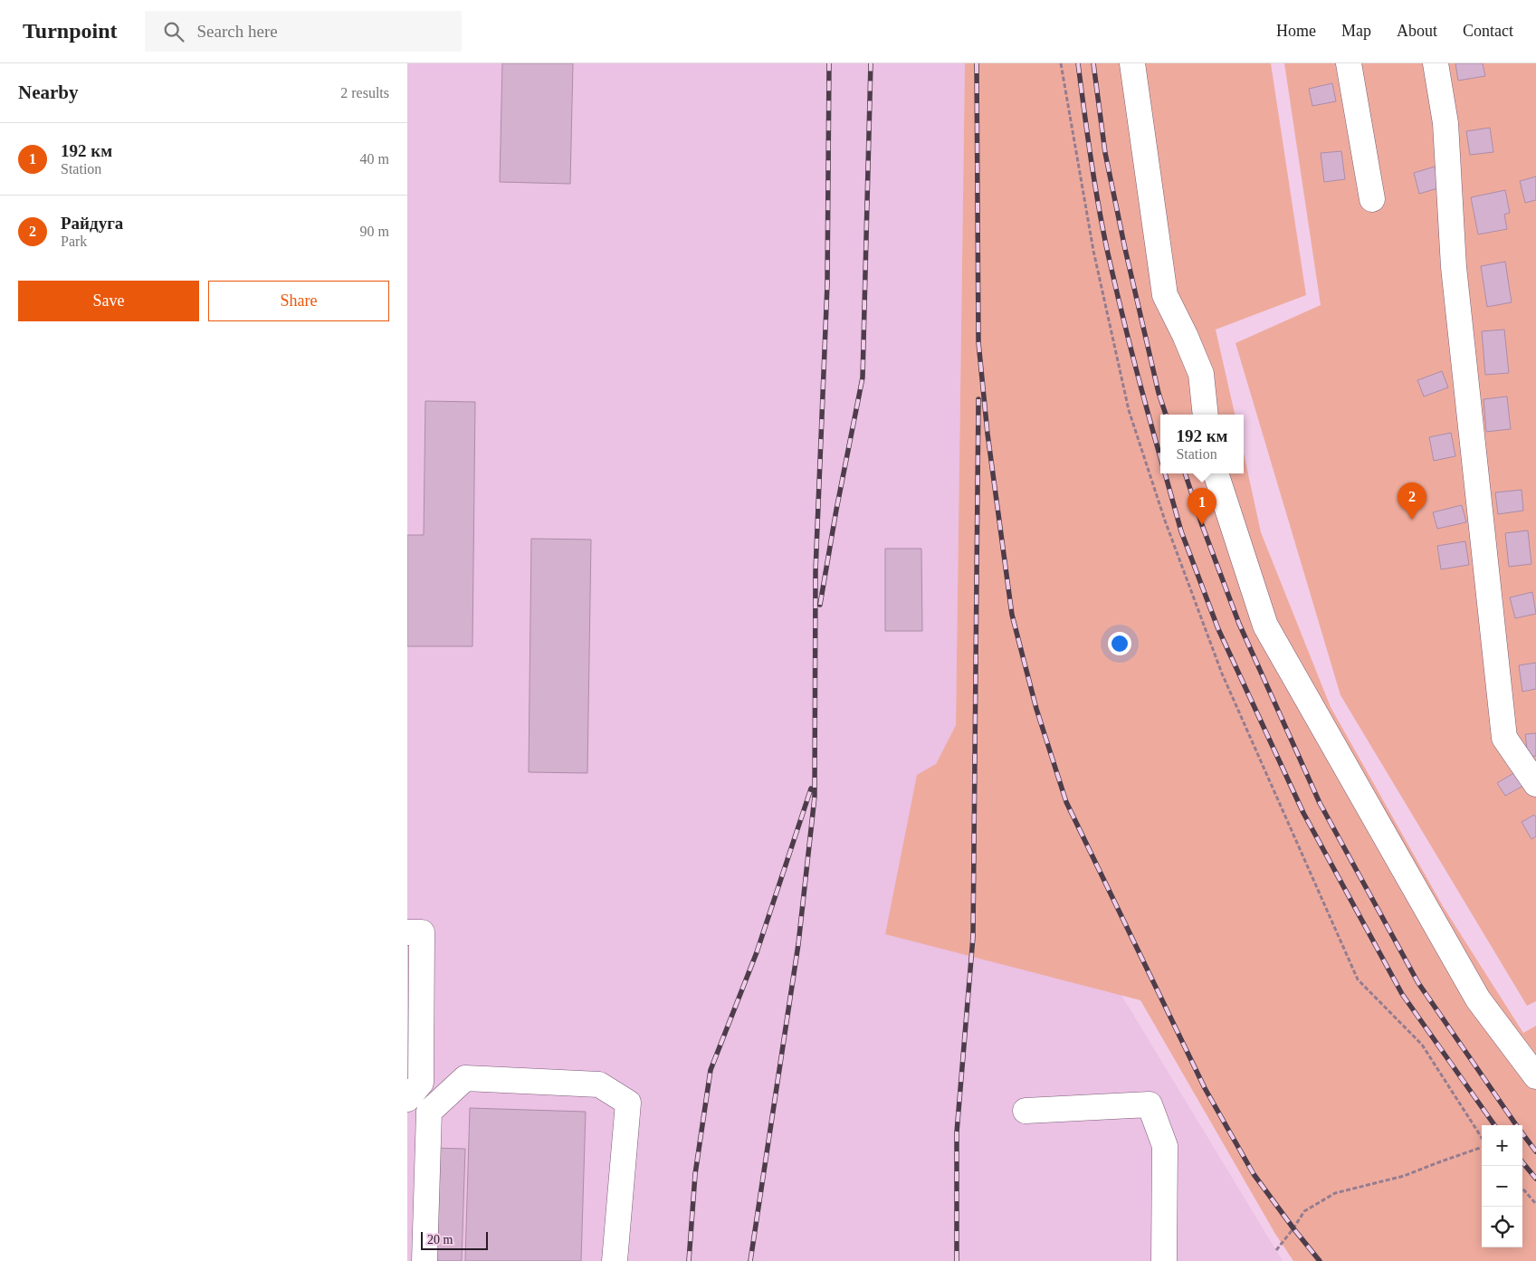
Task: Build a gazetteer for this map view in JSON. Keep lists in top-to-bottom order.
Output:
{
  "scale_bar": "20 m",
  "page": {
    "header": "Turnpoint",
    "search": "Search here",
    "nav": [
      "Home",
      "Map",
      "About",
      "Contact"
    ],
    "heading": ["Nearby", "2 results"],
    "list": [
      {
        "mark": "1",
        "name": "192 км",
        "note": "Station",
        "value": "40 m"
      },
      {
        "mark": "2",
        "name": "Райдуга",
        "note": "Park",
        "value": "90 m"
      }
    ],
    "buttons": ["Save", "Share"],
    "popup": ["192 км", "Station"],
    "pins": ["2", "1"],
    "map_buttons": ["+", "−"],
    "scale": "20 m"
  }
}
